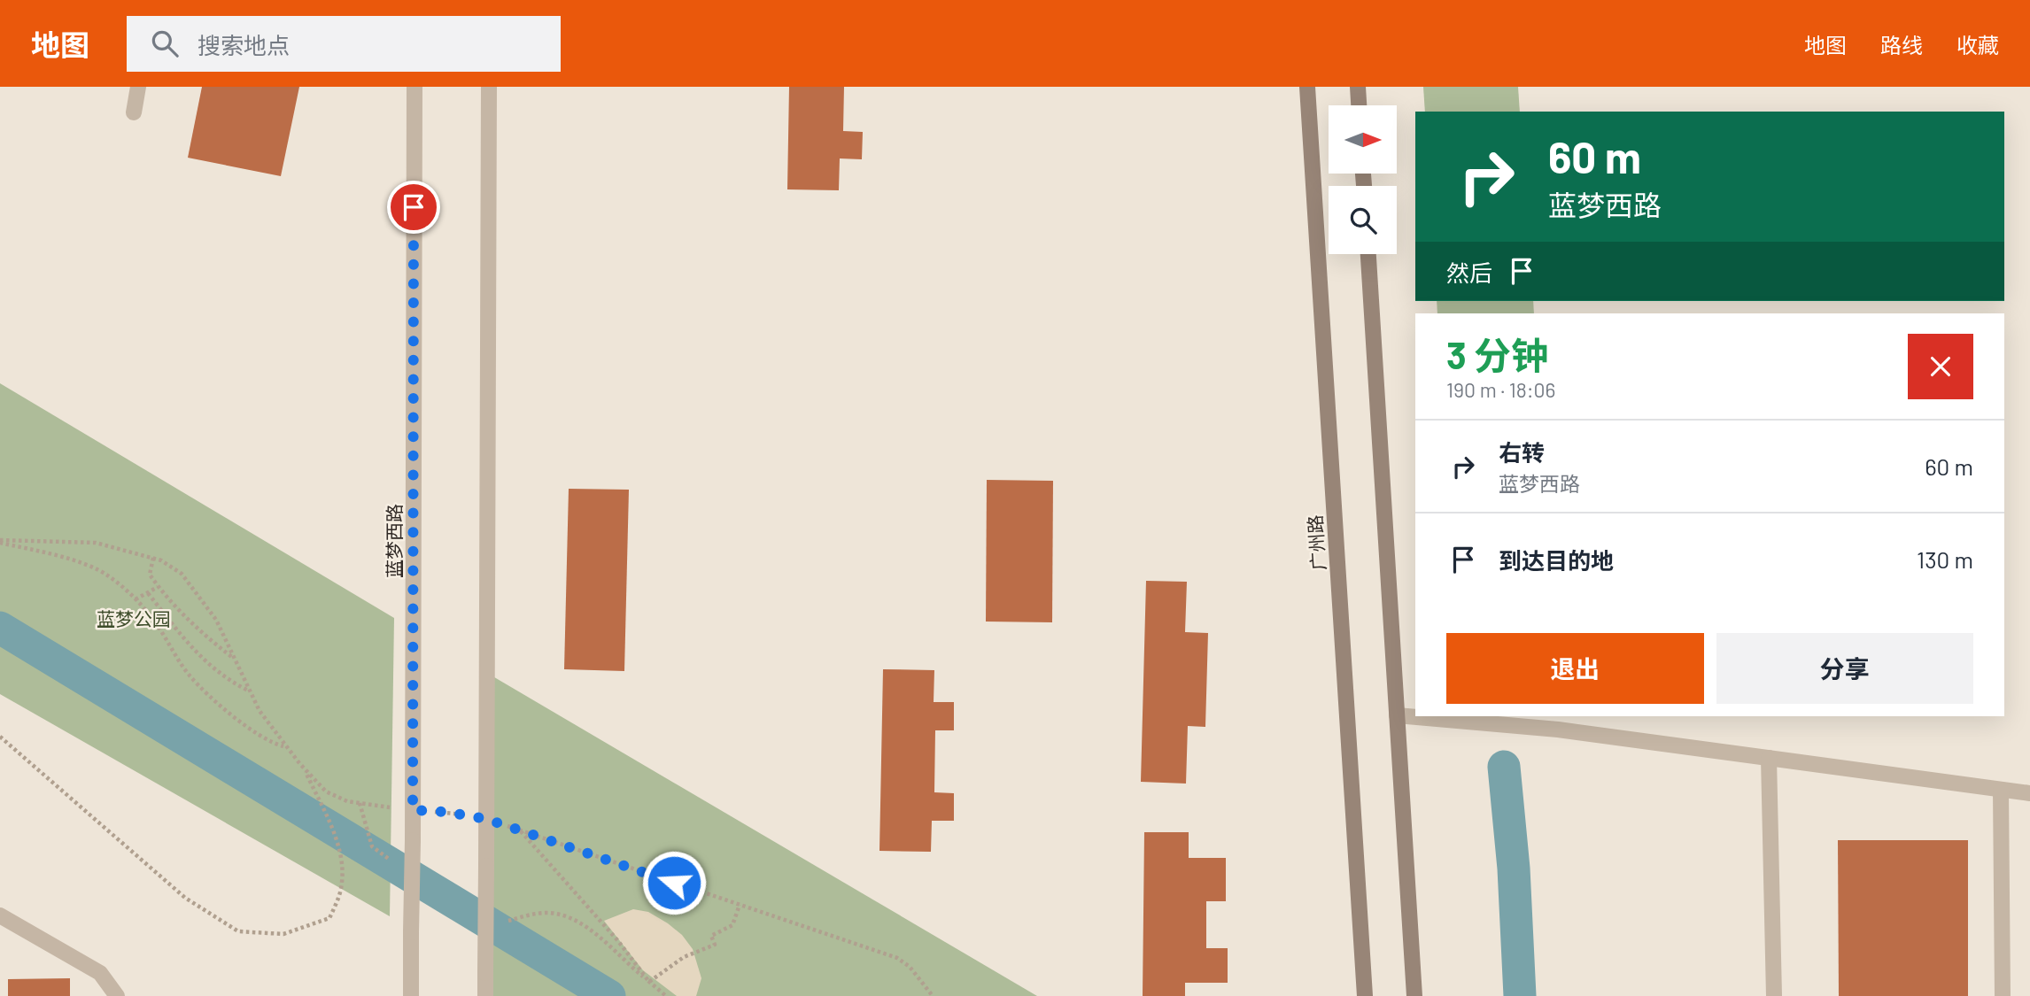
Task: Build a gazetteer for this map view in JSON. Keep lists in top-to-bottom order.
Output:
{
  "streets": {
    "main road": ["广州路"],
    "street": ["蓝梦西路"]
  },
  "parks": ["蓝梦公园"],
  "north": "right",
  "page": {
    "header": "地图",
    "search": "搜索地点",
    "nav": ["地图", "路线", "收藏"],
    "turn": ["60 m", "蓝梦西路"],
    "then": "然后",
    "heading": ["3 分钟", "190 m · 18:06"],
    "list": [
      {
        "name": "右转",
        "note": "蓝梦西路",
        "value": "60 m"
      },
      {
        "name": "到达目的地",
        "value": "130 m"
      }
    ],
    "buttons": ["退出", "分享"]
  }
}
